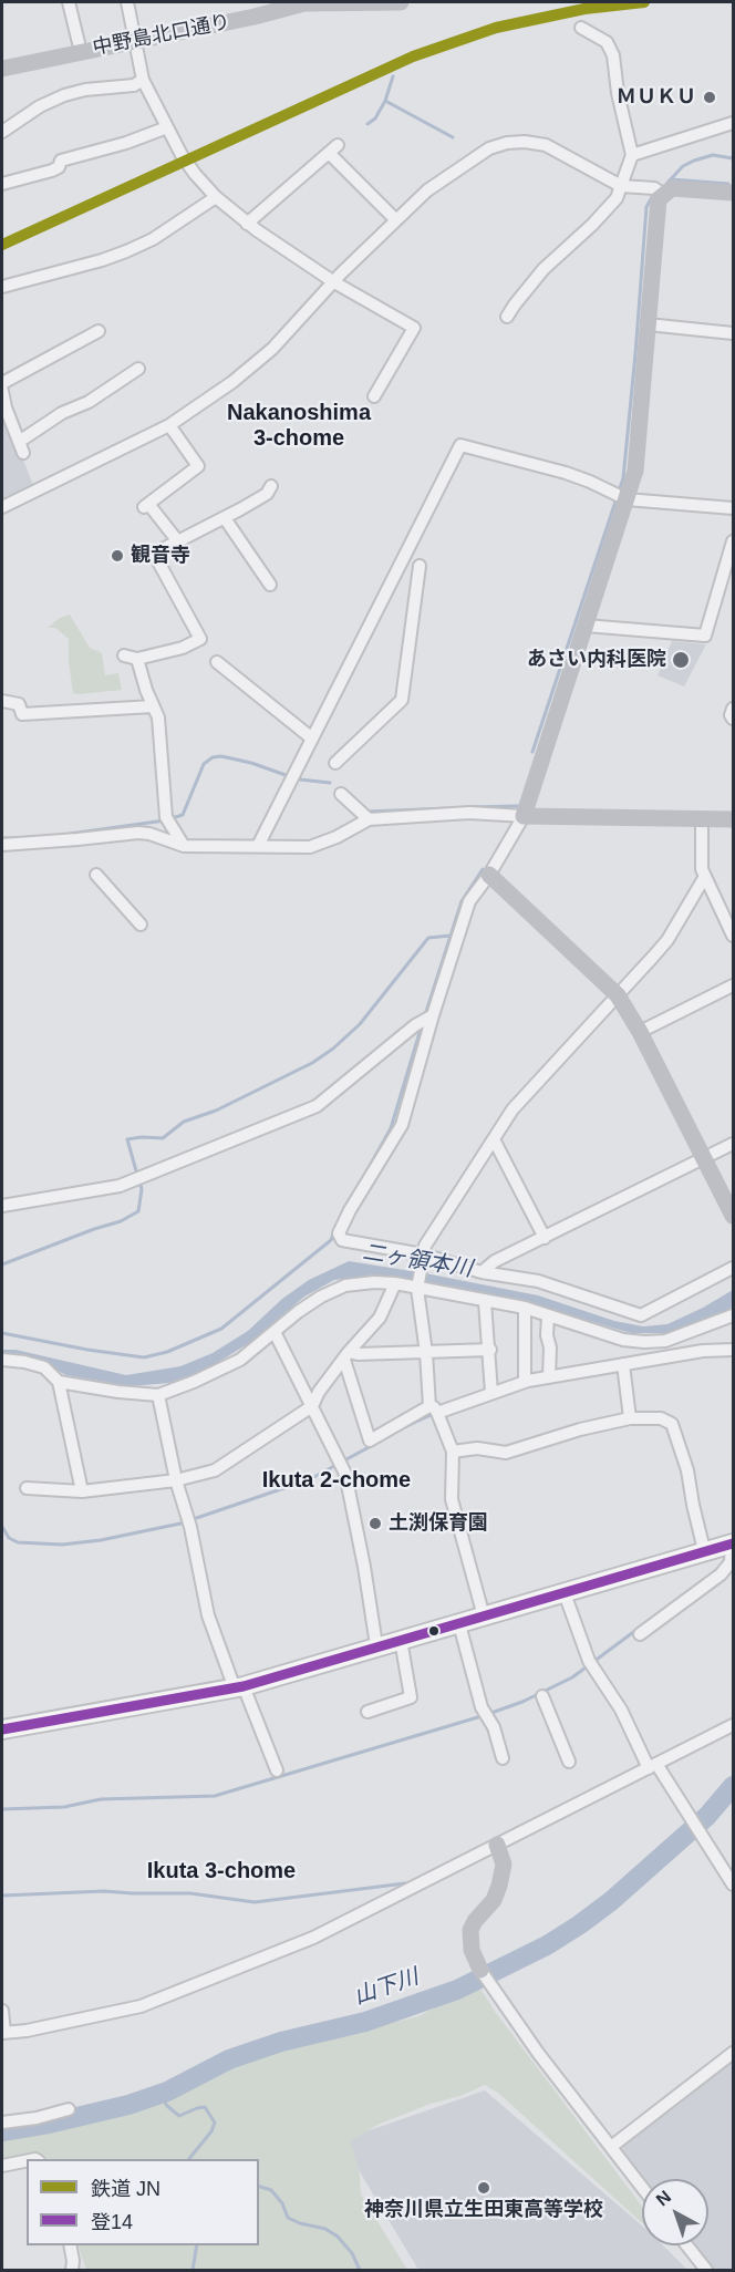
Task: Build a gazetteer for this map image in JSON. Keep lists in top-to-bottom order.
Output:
{
  "streets": {
    "street": ["中野島北口通り"]
  },
  "districts": ["Nakanoshima 3-chome", "Ikuta 2-chome", "Ikuta 3-chome"],
  "water": ["二ヶ領本川", "山下川"],
  "places": [
    "ＭＵＫＵ",
    "観音寺",
    "あさい内科医院",
    "土渕保育園",
    "神奈川県立生田東高等学校"
  ],
  "lines": ["rail line JN", "transit line 登14"],
  "legend": ["鉄道 JN", "登14"],
  "north": "top left"
}
